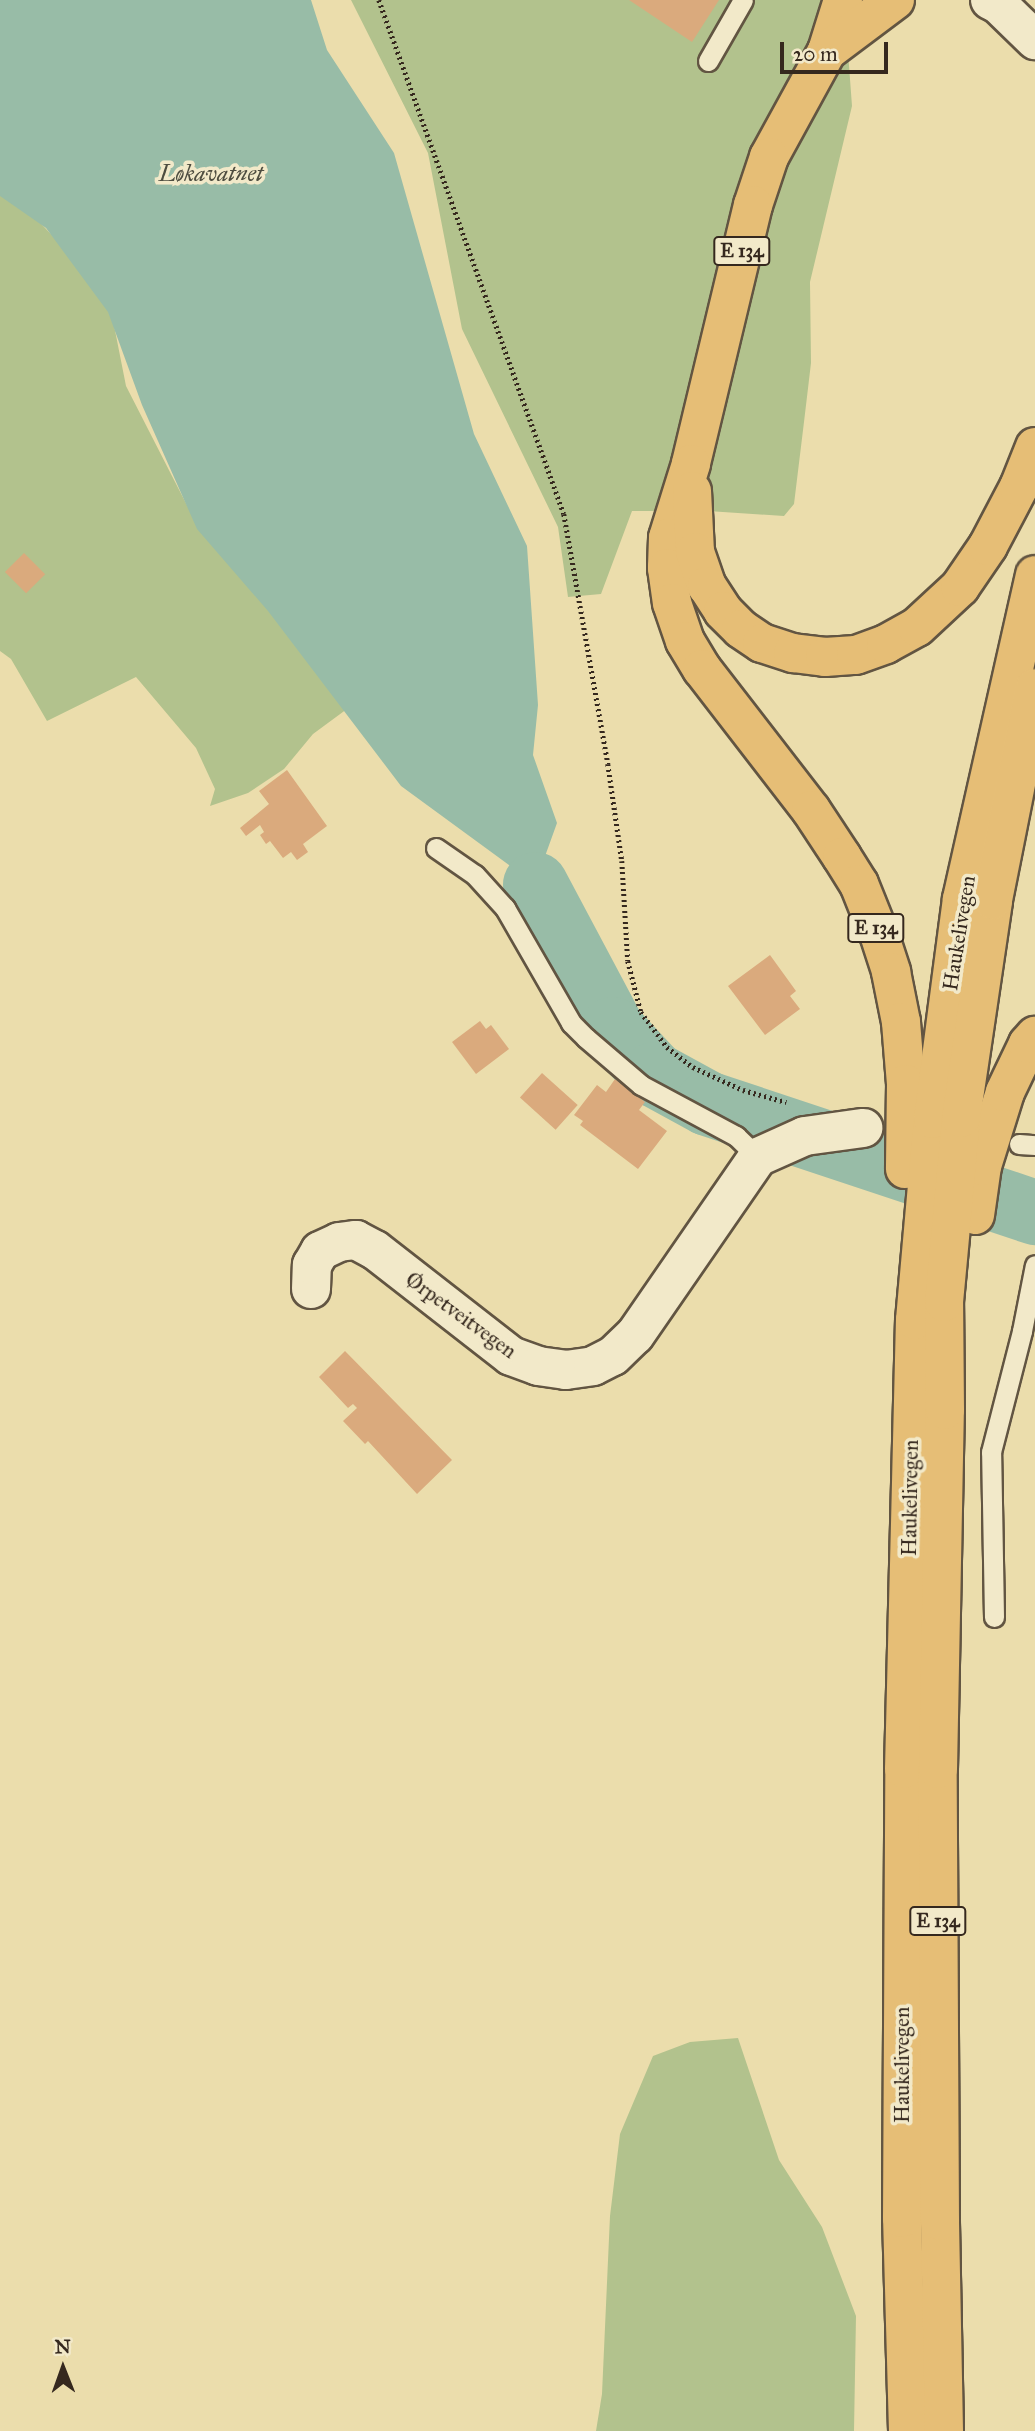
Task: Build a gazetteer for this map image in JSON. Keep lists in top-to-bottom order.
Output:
{
  "streets": {
    "highway": ["E 134", "Haukelivegen"],
    "street": ["Ørpetveitvegen"]
  },
  "crossings": [
    ["E 134", "Haukelivegen"]
  ],
  "water": ["Løkavatnet"],
  "scale_bar": "20 m",
  "north": "top"
}
